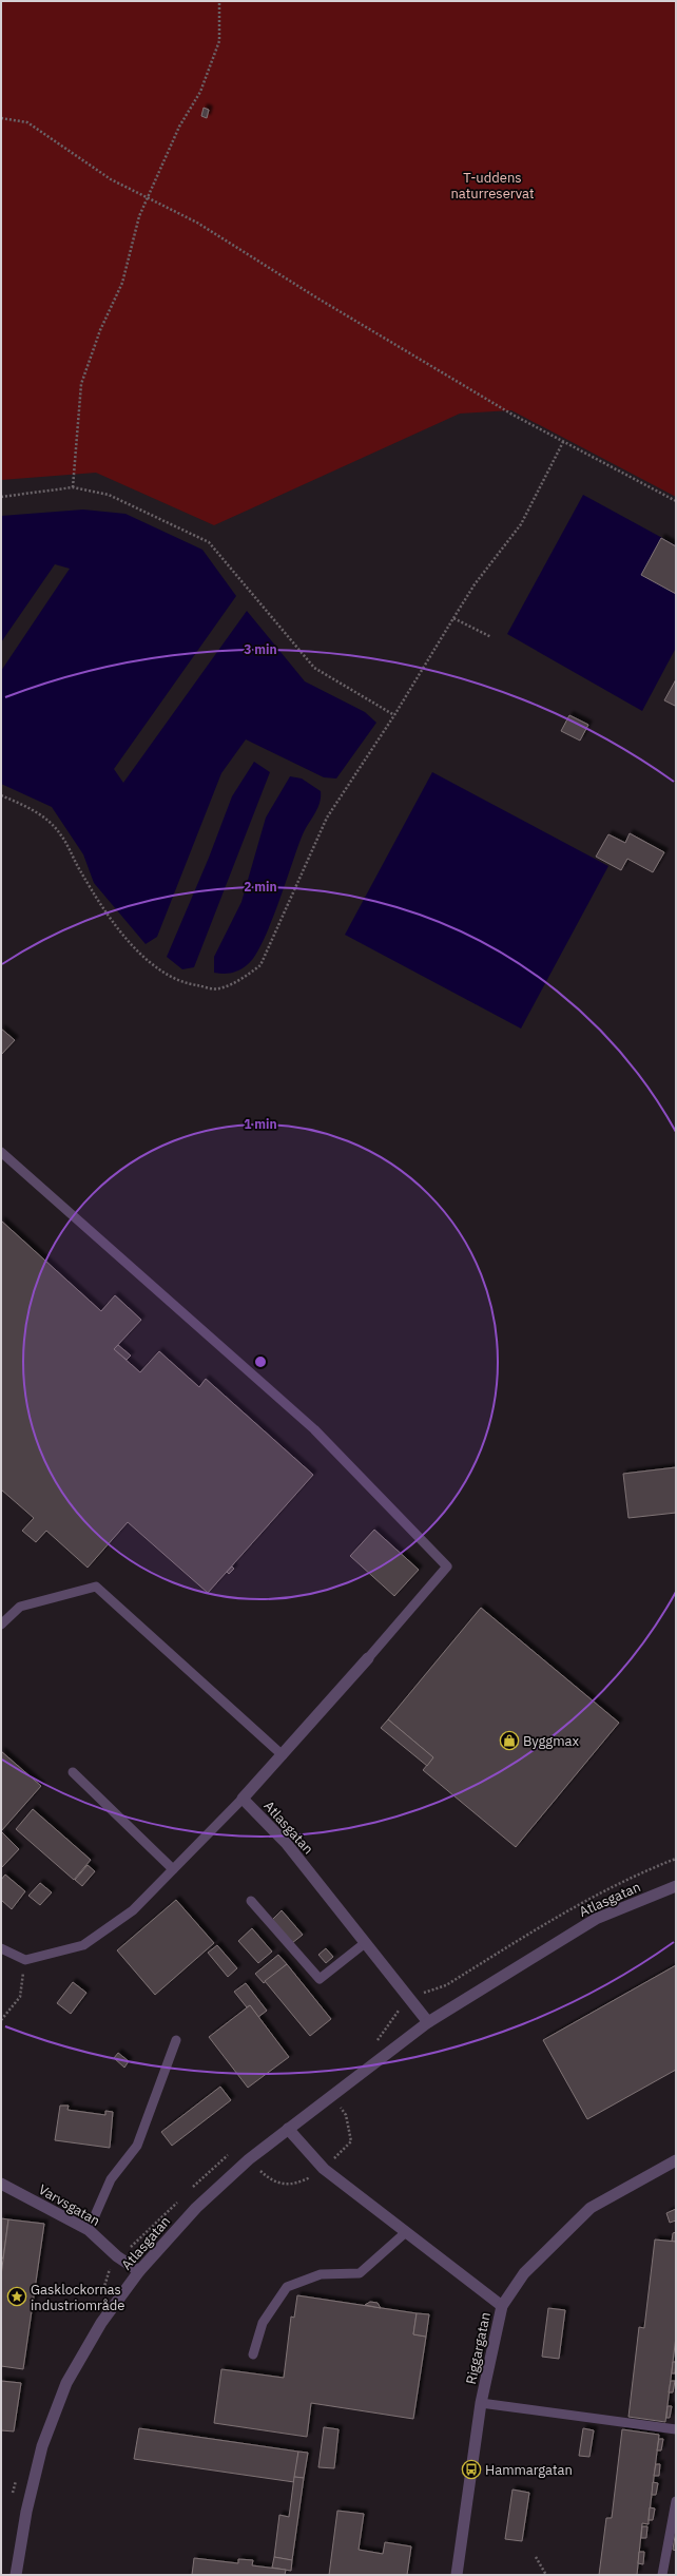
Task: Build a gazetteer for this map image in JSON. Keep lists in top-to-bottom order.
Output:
{
  "streets": {
    "street": ["Atlasgatan", "Varvsgatan", "Riggargatan"]
  },
  "crossings": [
    ["Atlasgatan", "Varvsgatan"]
  ],
  "parks": ["T-uddens naturreservat"],
  "places": {
    "shop": ["Byggmax"],
    "place": ["Gasklockornas industriområde"],
    "bus stop": ["Hammargatan"]
  },
  "rings": ["3 min", "2 min", "1 min"]
}
